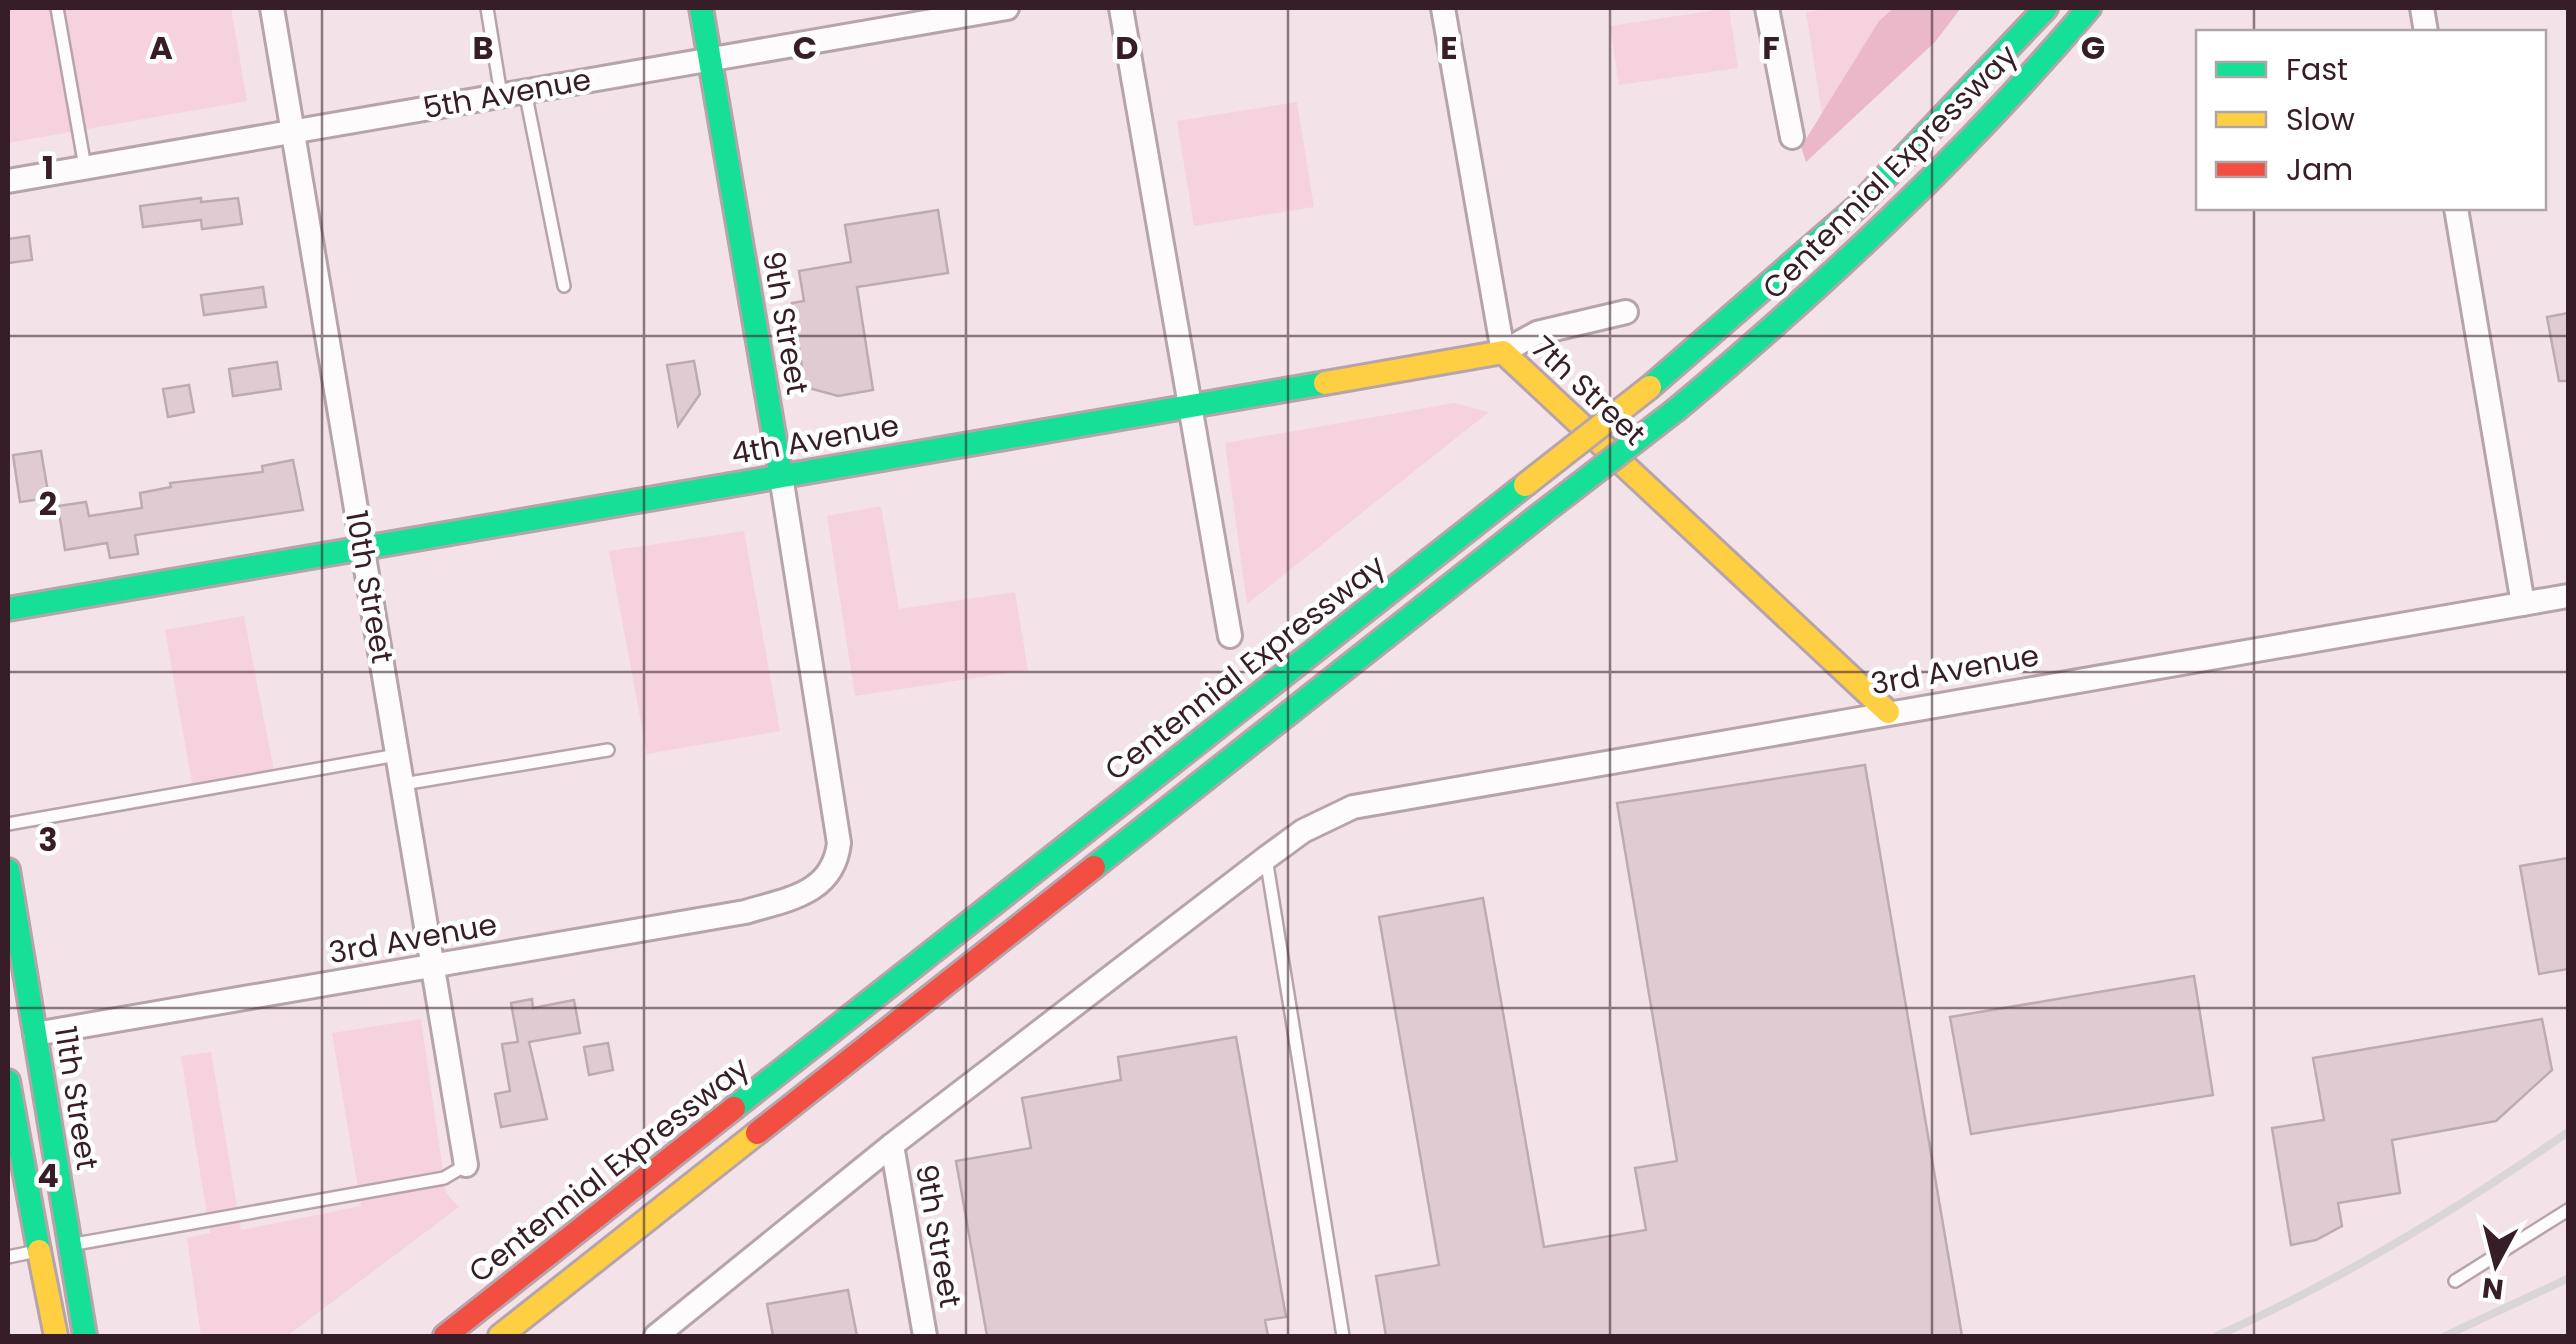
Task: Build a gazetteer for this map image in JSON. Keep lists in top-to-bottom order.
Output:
{
  "streets": {
    "main road": [
      "Centennial Expressway",
      "9th Street",
      "7th Street",
      "4th Avenue",
      "3rd Avenue",
      "11th Street"
    ],
    "street": ["5th Avenue", "10th Street"]
  },
  "crossings": [
    ["5th Avenue", "9th Street"],
    ["5th Avenue", "10th Street"],
    ["9th Street", "4th Avenue"],
    ["9th Street", "3rd Avenue"],
    ["7th Street", "4th Avenue"],
    ["7th Street", "3rd Avenue"],
    ["4th Avenue", "10th Street"],
    ["10th Street", "3rd Avenue"],
    ["3rd Avenue", "11th Street"]
  ],
  "legend": ["Fast", "Slow", "Jam"],
  "north": "bottom",
  "grid": {
    "columns": [
      "A",
      "B",
      "C",
      "D",
      "E",
      "F",
      "G"
    ],
    "rows": [
      "1",
      "2",
      "3",
      "4"
    ]
  }
}
